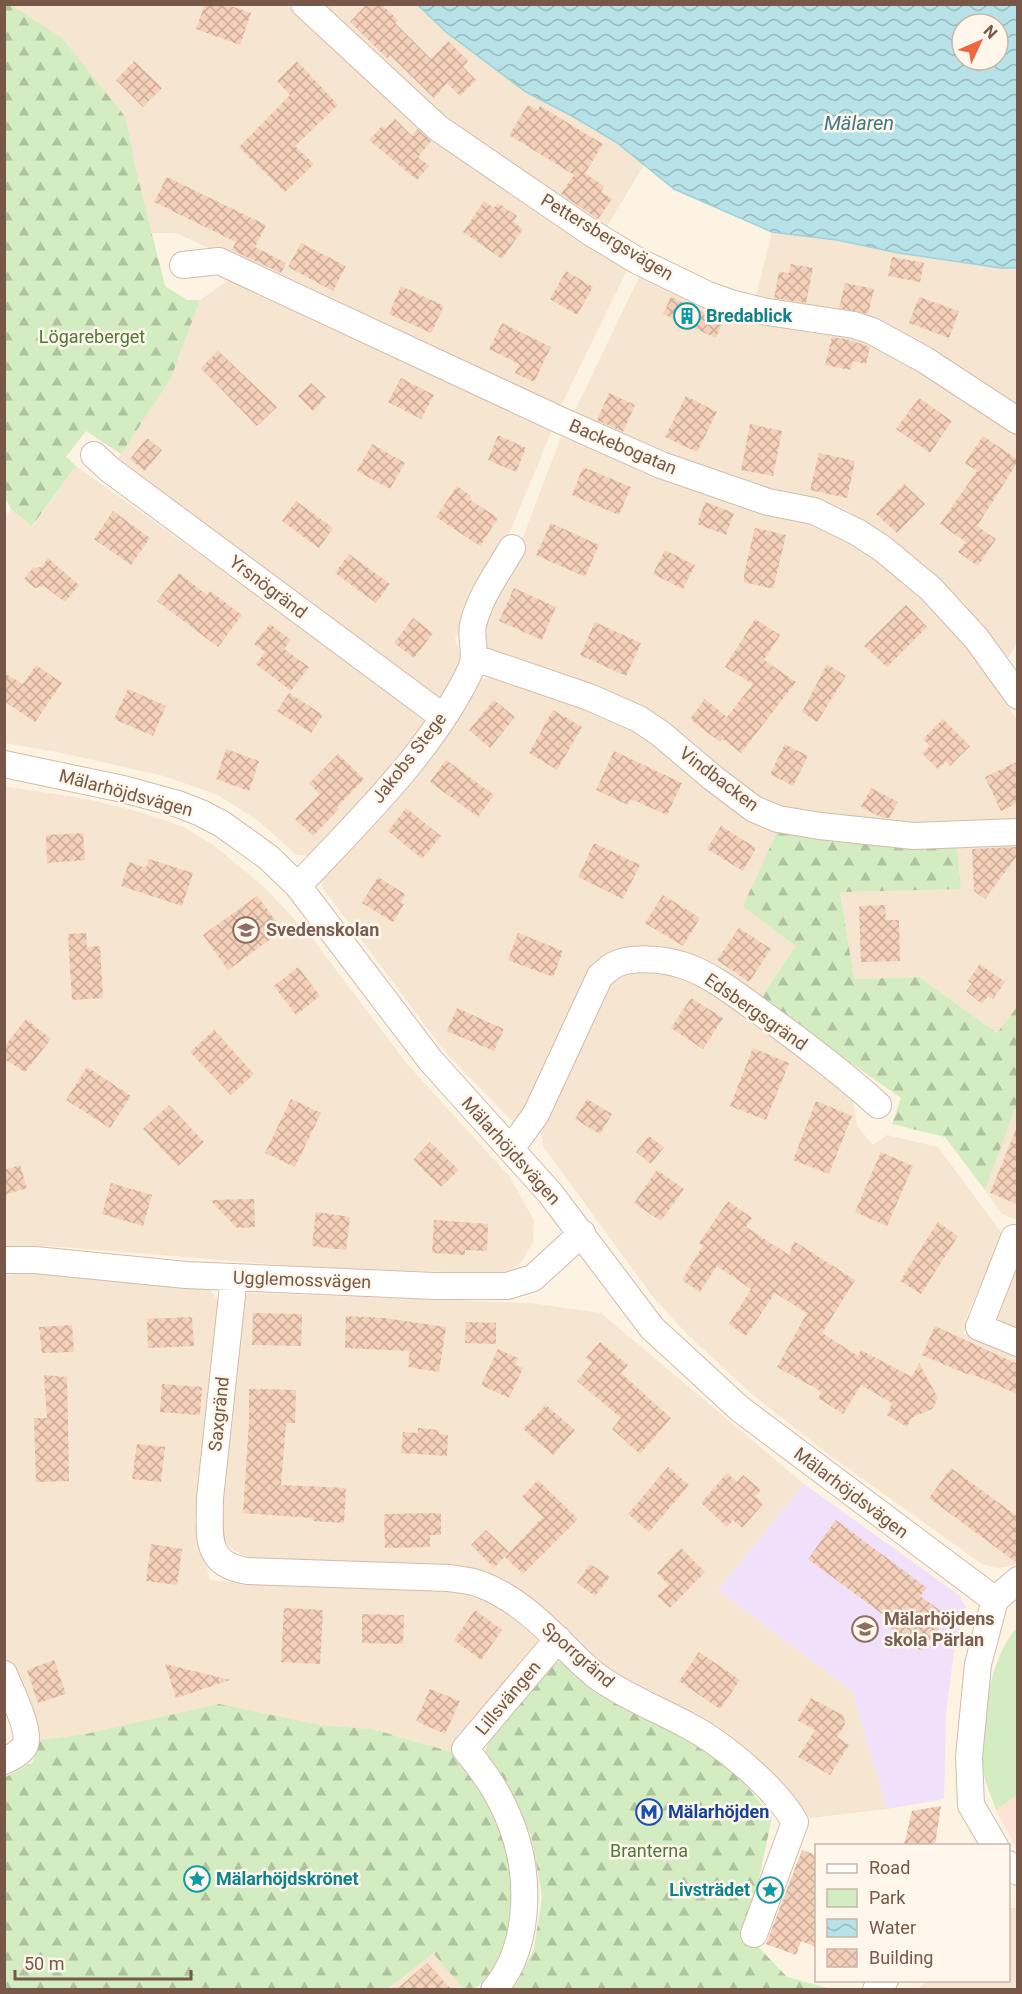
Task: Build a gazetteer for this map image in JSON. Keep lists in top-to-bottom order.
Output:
{
  "streets": {
    "street": [
      "Pettersbergsvägen",
      "Backebogatan",
      "Yrsnögränd",
      "Jakobs Stege",
      "Vindbacken",
      "Mälarhöjdsvägen",
      "Edsbergsgränd",
      "Ugglemossvägen",
      "Saxgränd",
      "Sporrgränd",
      "Lillsvängen"
    ]
  },
  "crossings": [
    ["Yrsnögränd", "Jakobs Stege"],
    ["Jakobs Stege", "Vindbacken"],
    ["Jakobs Stege", "Mälarhöjdsvägen"],
    ["Mälarhöjdsvägen", "Edsbergsgränd"],
    ["Mälarhöjdsvägen", "Ugglemossvägen"],
    ["Ugglemossvägen", "Saxgränd"],
    ["Saxgränd", "Sporrgränd"],
    ["Sporrgränd", "Lillsvängen"]
  ],
  "water": ["Mälaren"],
  "parks": ["Lögareberget", "Branterna"],
  "places": {
    "building": ["Bredablick"],
    "school or university": ["Svedenskolan", "Mälarhöjdens skola Pärlan"],
    "metro station": ["Mälarhöjden"],
    "place": ["Mälarhöjdskrönet", "Livsträdet"]
  },
  "legend": [
    "Road",
    "Park",
    "Water",
    "Building"
  ],
  "scale_bar": "50 m",
  "north": "top right"
}
